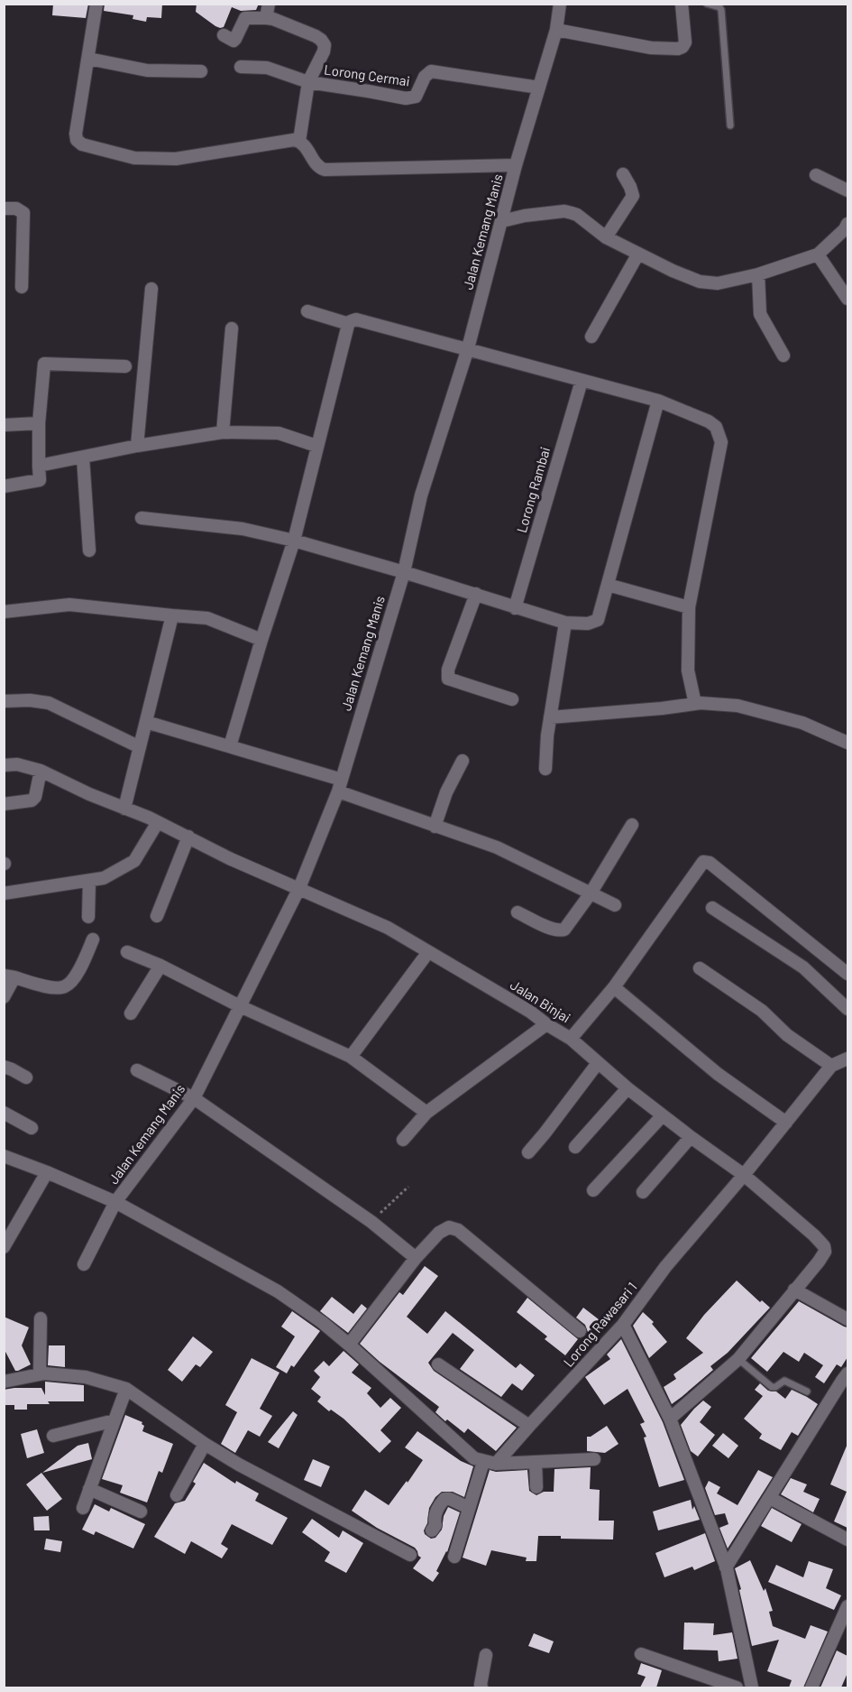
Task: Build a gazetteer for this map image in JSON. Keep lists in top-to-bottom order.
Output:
{
  "streets": {
    "street": [
      "Lorong Cermai",
      "Jalan Kemang Manis",
      "Lorong Rambai",
      "Jalan Binjai",
      "Lorong Rawasari 1"
    ]
  },
  "crossings": [
    ["Lorong Cermai", "Jalan Kemang Manis"],
    ["Jalan Kemang Manis", "Jalan Binjai"],
    ["Jalan Binjai", "Lorong Rawasari 1"]
  ]
}
